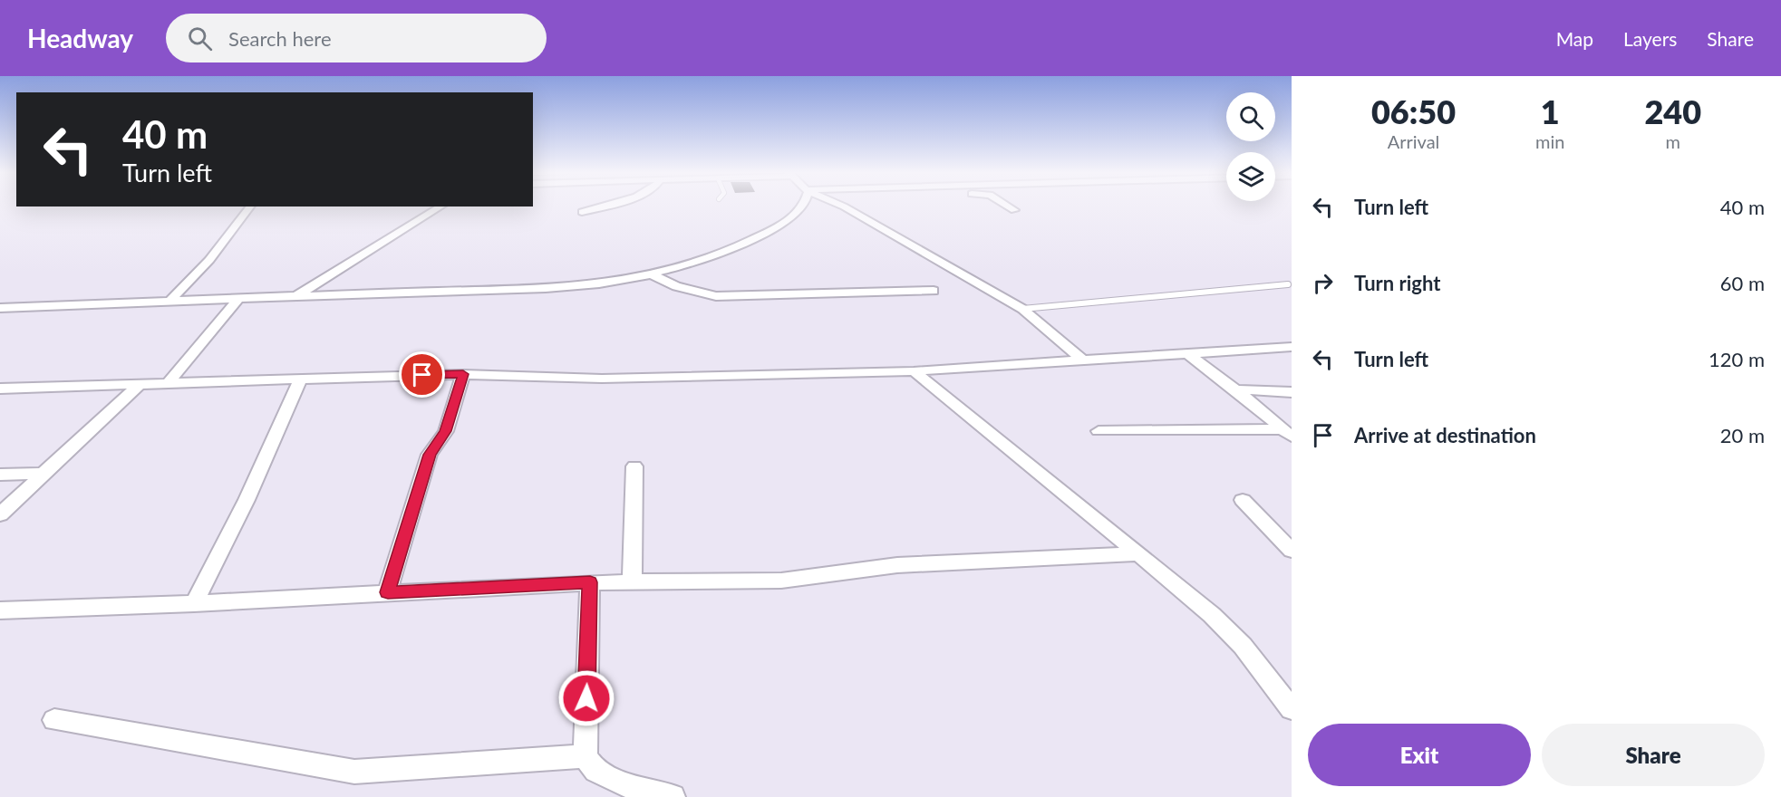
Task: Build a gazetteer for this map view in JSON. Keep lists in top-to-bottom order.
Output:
{
  "page": {
    "header": "Headway",
    "search": "Search here",
    "nav": ["Map", "Layers", "Share"],
    "eta": [
      "06:50",
      "Arrival",
      "1",
      "min",
      "240",
      "m"
    ],
    "turn": ["40 m", "Turn left"],
    "list": [
      {
        "name": "Turn left",
        "value": "40 m"
      },
      {
        "name": "Turn right",
        "value": "60 m"
      },
      {
        "name": "Turn left",
        "value": "120 m"
      },
      {
        "name": "Arrive at destination",
        "value": "20 m"
      }
    ],
    "buttons": ["Exit", "Share"]
  }
}
